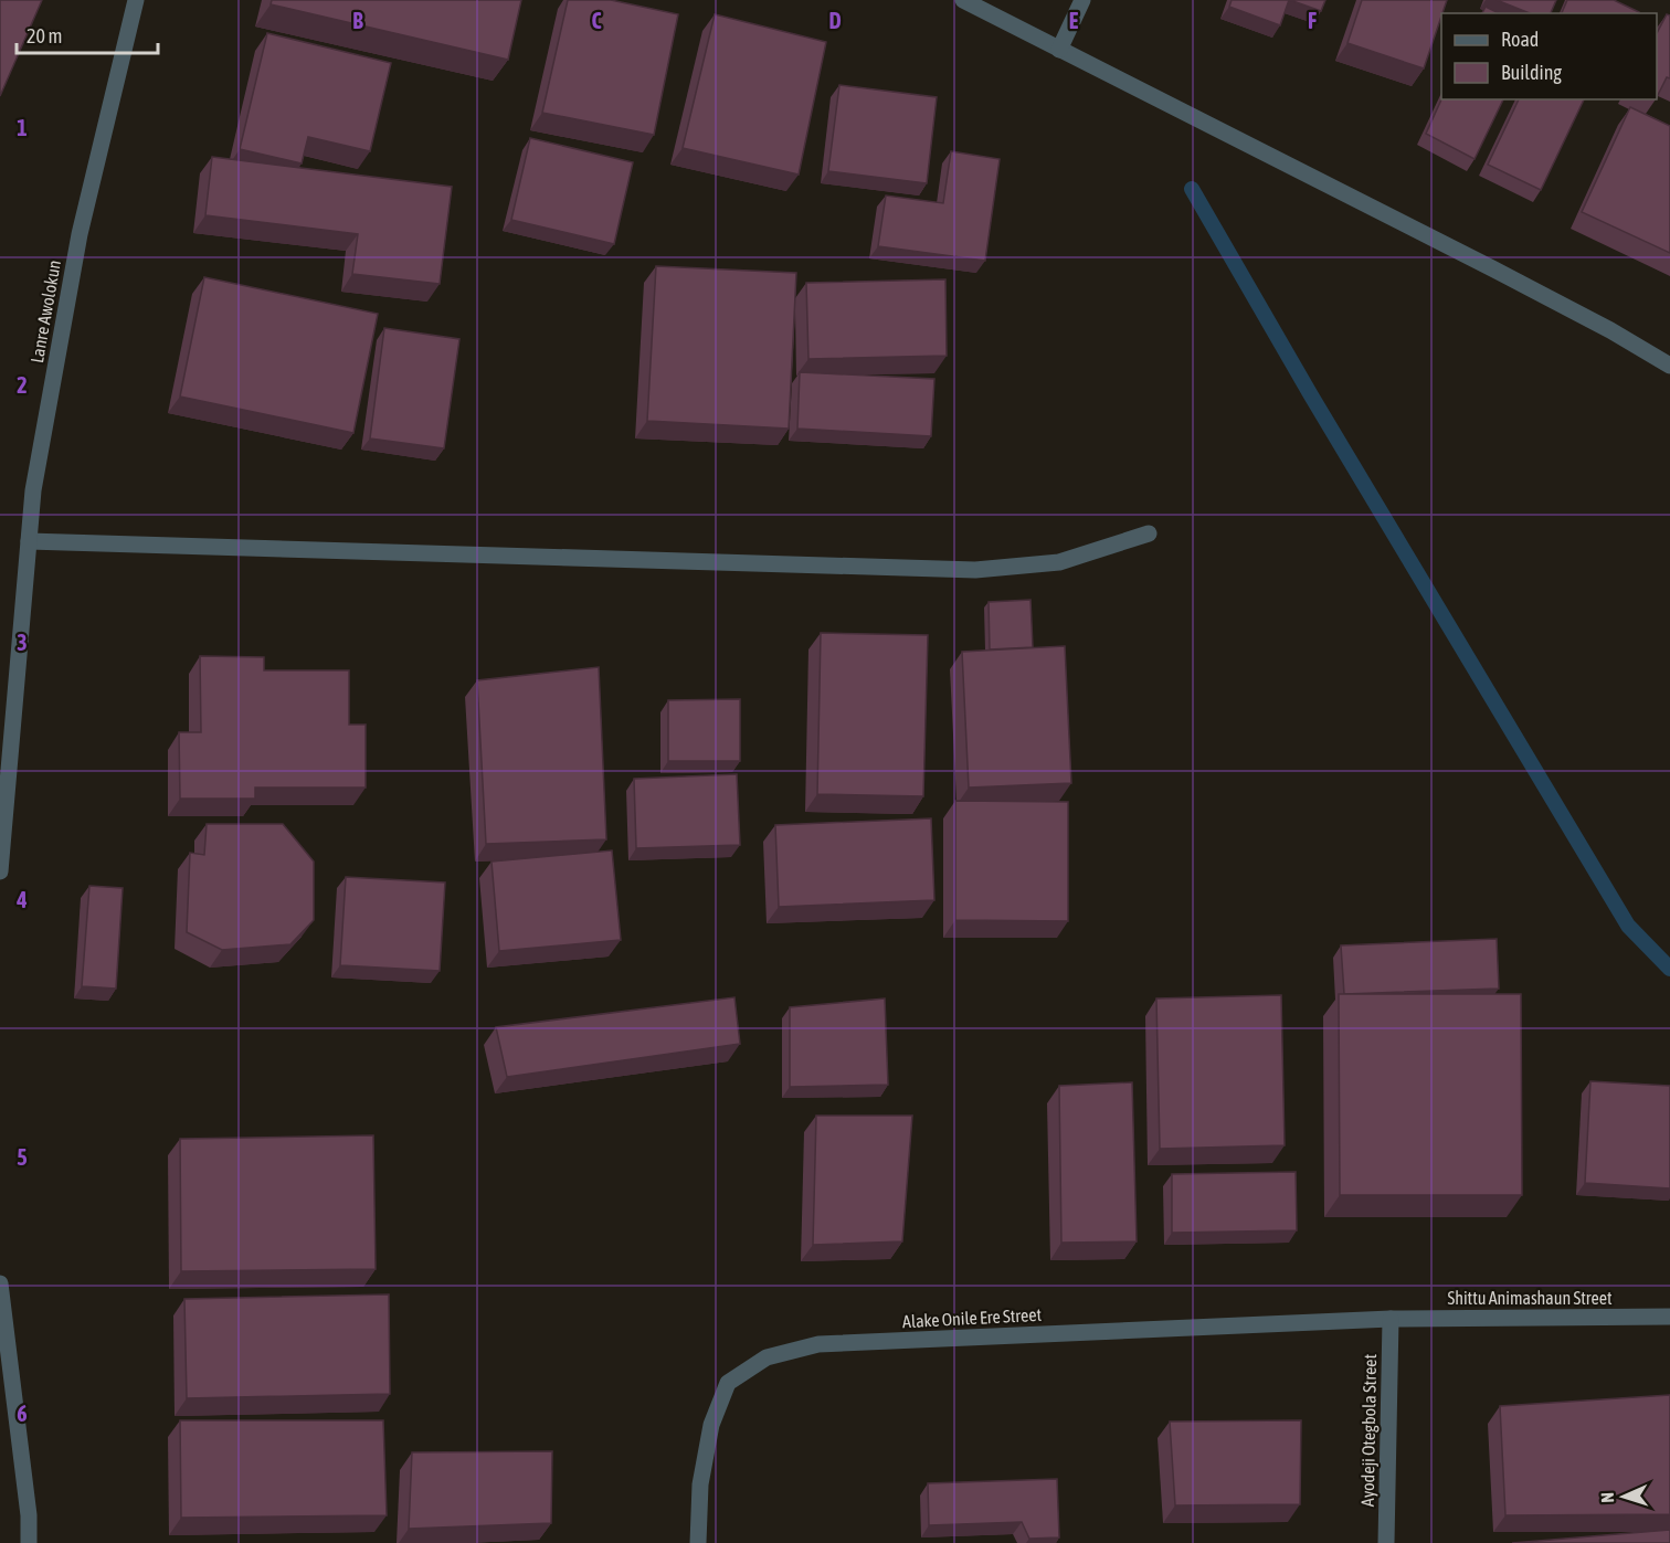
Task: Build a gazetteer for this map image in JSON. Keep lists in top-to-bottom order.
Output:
{
  "streets": {
    "street": [
      "Lanre Awolokun",
      "Shittu Animashaun Street",
      "Alake Onile Ere Street",
      "Ayodeji Otegbola Street"
    ]
  },
  "crossings": [
    ["Shittu Animashaun Street", "Alake Onile Ere Street"],
    ["Shittu Animashaun Street", "Ayodeji Otegbola Street"],
    ["Alake Onile Ere Street", "Ayodeji Otegbola Street"]
  ],
  "legend": ["Road", "Building"],
  "scale_bar": "20 m",
  "north": "left",
  "grid": {
    "columns": [
      "B",
      "C",
      "D",
      "E",
      "F"
    ],
    "rows": [
      "1",
      "2",
      "3",
      "4",
      "5",
      "6"
    ]
  }
}
